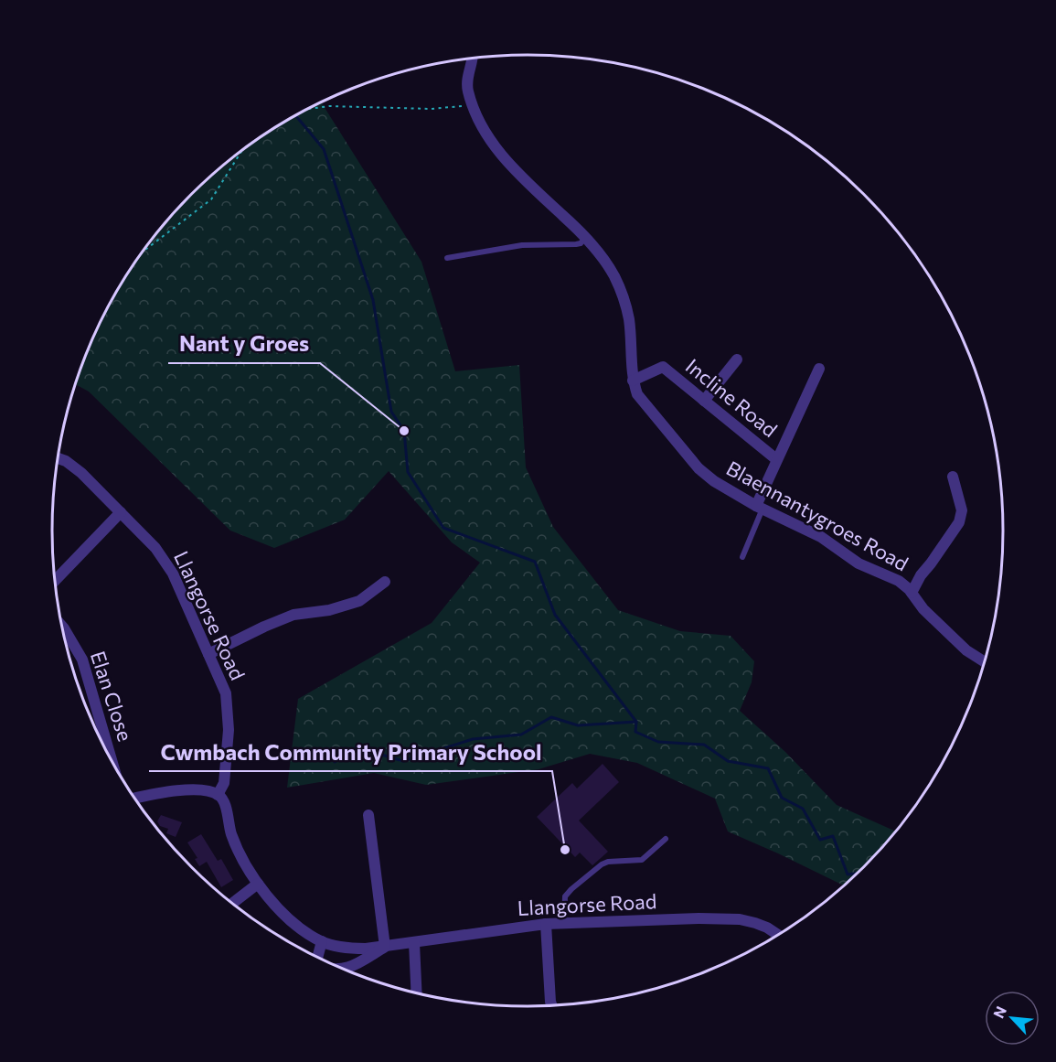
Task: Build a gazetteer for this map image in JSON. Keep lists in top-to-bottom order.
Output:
{
  "streets": {
    "street": [
      "Incline Road",
      "Blaennantygroes Road",
      "Llangorse Road",
      "Elan Close"
    ]
  },
  "crossings": [
    ["Incline Road", "Blaennantygroes Road"]
  ],
  "places": ["Nant y Groes", "Cwmbach Community Primary School"],
  "north": "top left"
}
